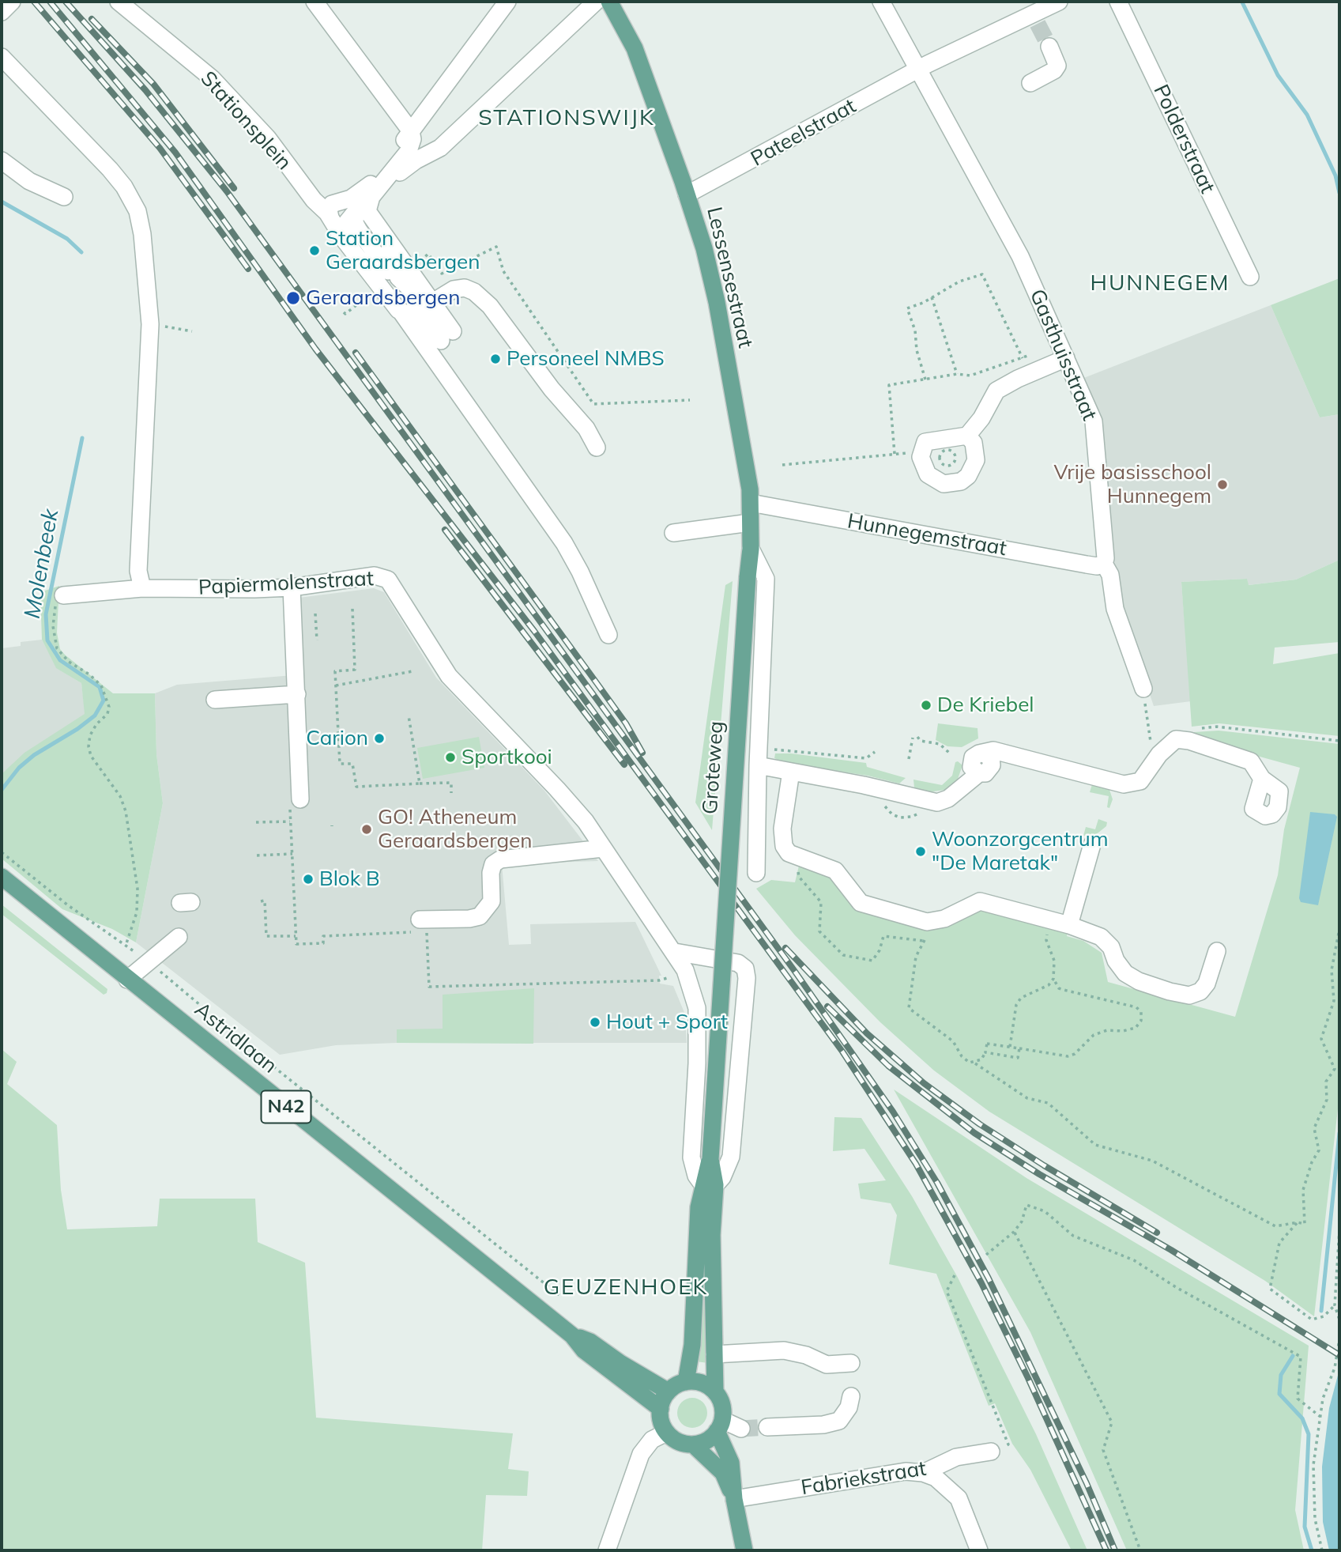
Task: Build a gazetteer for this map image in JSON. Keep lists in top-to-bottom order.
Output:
{
  "streets": {
    "main road": [
      "Lessensestraat",
      "Groteweg",
      "Astridlaan",
      "N42"
    ],
    "street": [
      "Stationsplein",
      "Pateelstraat",
      "Polderstraat",
      "Gasthuisstraat",
      "Hunnegemstraat",
      "Papiermolenstraat",
      "Fabriekstraat"
    ]
  },
  "crossings": [
    ["Pateelstraat", "Lessensestraat"],
    ["Pateelstraat", "Gasthuisstraat"],
    ["Lessensestraat", "Hunnegemstraat"],
    ["Lessensestraat", "Groteweg"],
    ["Gasthuisstraat", "Hunnegemstraat"],
    ["Papiermolenstraat", "Groteweg"],
    ["Groteweg", "Astridlaan"],
    ["Groteweg", "Fabriekstraat"]
  ],
  "districts": ["STATIONSWIJK", "HUNNEGEM", "GEUZENHOEK"],
  "water": ["Molenbeek"],
  "places": [
    "Station Geraardsbergen",
    "Geraardsbergen",
    "Personeel NMBS",
    "Vrije basisschool Hunnegem",
    "De Kriebel",
    "Carion",
    "Sportkooi",
    "GO! Atheneum Geraardsbergen",
    "Woonzorgcentrum \"De Maretak\"",
    "Blok B",
    "Hout + Sport"
  ]
}
